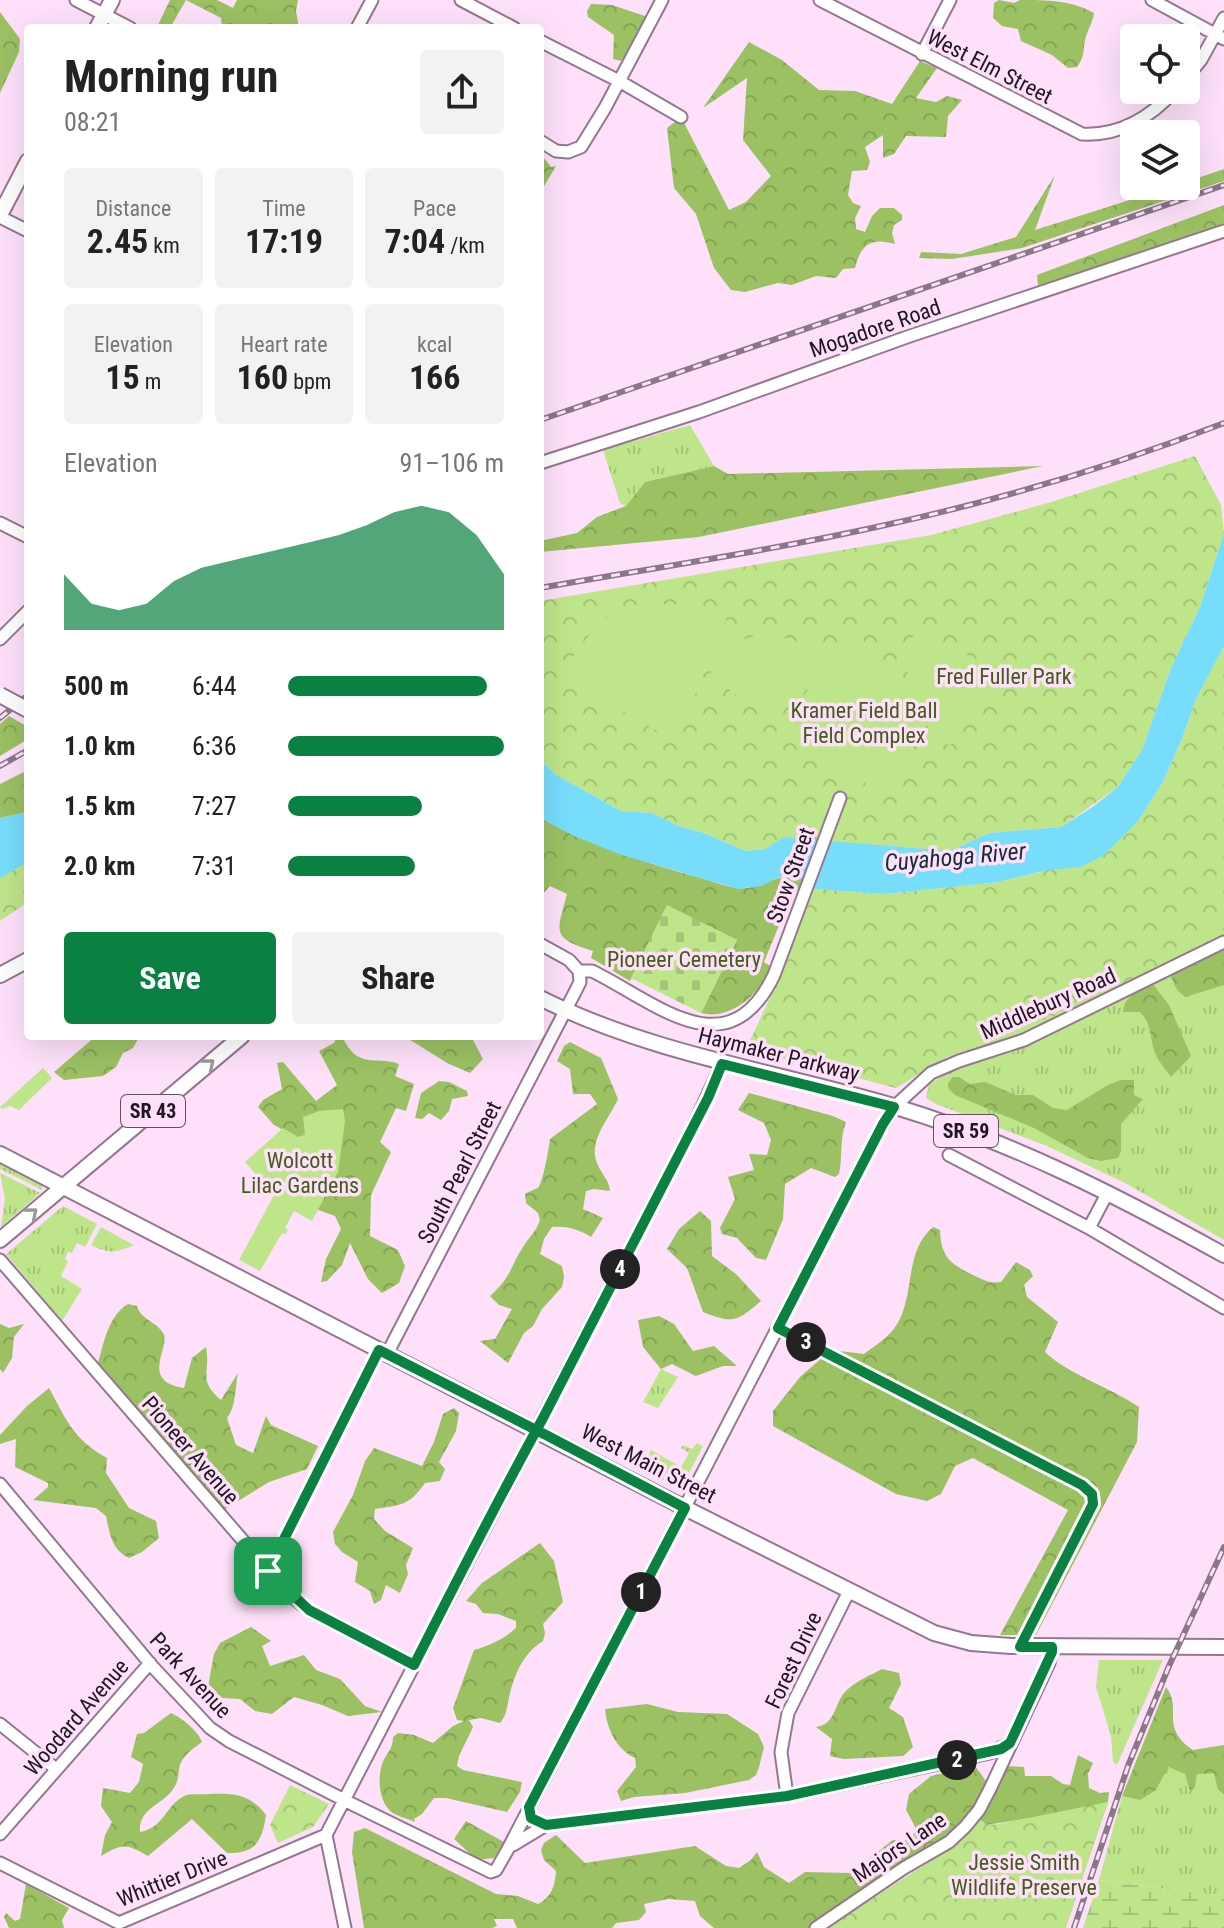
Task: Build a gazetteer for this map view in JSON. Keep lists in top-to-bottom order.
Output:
{
  "streets": {
    "main road": [
      "Haymaker Parkway",
      "SR 43",
      "SR 59",
      "West Main Street"
    ],
    "street": [
      "West Elm Street",
      "Mogadore Road",
      "Stow Street",
      "Middlebury Road",
      "South Pearl Street",
      "Pioneer Avenue",
      "Forest Drive",
      "Park Avenue",
      "Woodard Avenue",
      "Majors Lane",
      "Whittier Drive"
    ]
  },
  "crossings": [
    ["Stow Street", "South Pearl Street"],
    ["Middlebury Road", "Haymaker Parkway"],
    ["Middlebury Road", "West Main Street"],
    ["Middlebury Road", "Park Avenue"],
    ["Haymaker Parkway", "South Pearl Street"],
    ["SR 43", "West Main Street"],
    ["South Pearl Street", "Pioneer Avenue"],
    ["South Pearl Street", "West Main Street"],
    ["West Main Street", "Forest Drive"],
    ["West Main Street", "Majors Lane"],
    ["Park Avenue", "Woodard Avenue"]
  ],
  "water": ["Cuyahoga River"],
  "parks": [
    "Fred Fuller Park",
    "Kramer Field Ball Field Complex",
    "Pioneer Cemetery",
    "Wolcott Lilac Gardens",
    "Jessie Smith Wildlife Preserve"
  ],
  "page": {
    "heading": ["Morning run", "08:21"],
    "stats": [
      ["Distance", "2.45 km"],
      ["Time", "17:19"],
      ["Pace", "7:04 /km"],
      ["Elevation", "15 m"],
      ["Heart rate", "160 bpm"],
      ["kcal", "166"]
    ],
    "chart": ["Elevation", "91–106 m"],
    "list": [
      {
        "name": "500 m",
        "note": "6:44"
      },
      {
        "name": "1.0 km",
        "note": "6:36"
      },
      {
        "name": "1.5 km",
        "note": "7:27"
      },
      {
        "name": "2.0 km",
        "note": "7:31"
      }
    ],
    "buttons": ["Save", "Share"],
    "pins": [
      "4",
      "3",
      "1",
      "2"
    ]
  }
}
